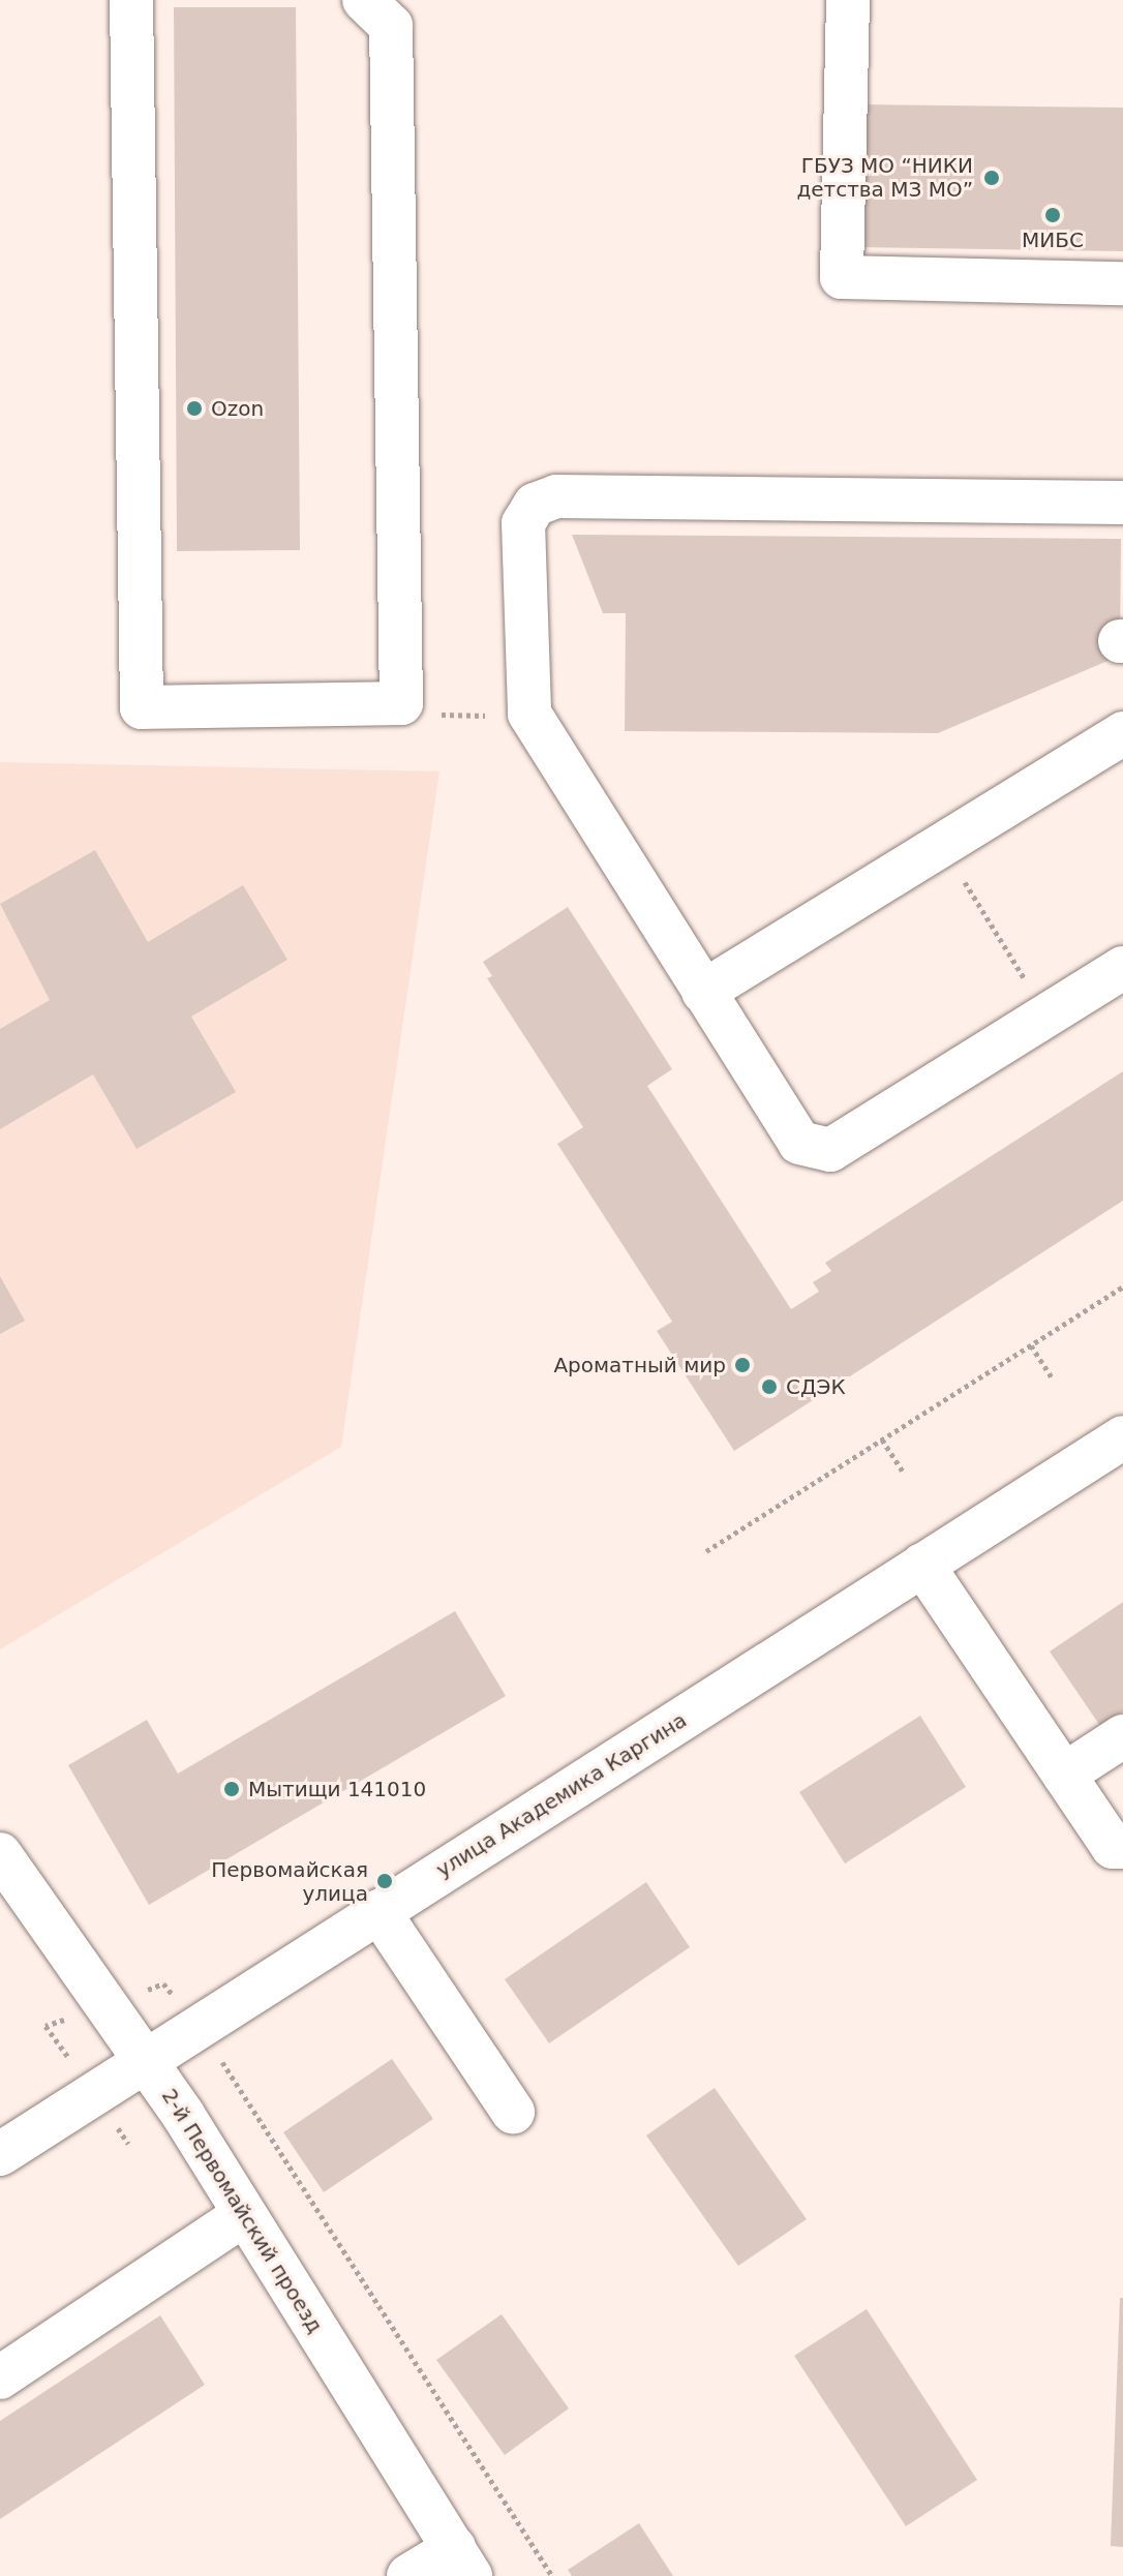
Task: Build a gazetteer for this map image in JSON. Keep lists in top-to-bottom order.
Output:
{
  "streets": {
    "street": ["улица Академика Каргина", "2-й Первомайский проезд"]
  },
  "crossings": [
    ["улица Академика Каргина", "2-й Первомайский проезд"]
  ],
  "places": [
    "ГБУЗ МО “НИКИ детства МЗ МО”",
    "МИБС",
    "Ozon",
    "Ароматный мир",
    "СДЭК",
    "Мытищи 141010",
    "Первомайская улица"
  ]
}
